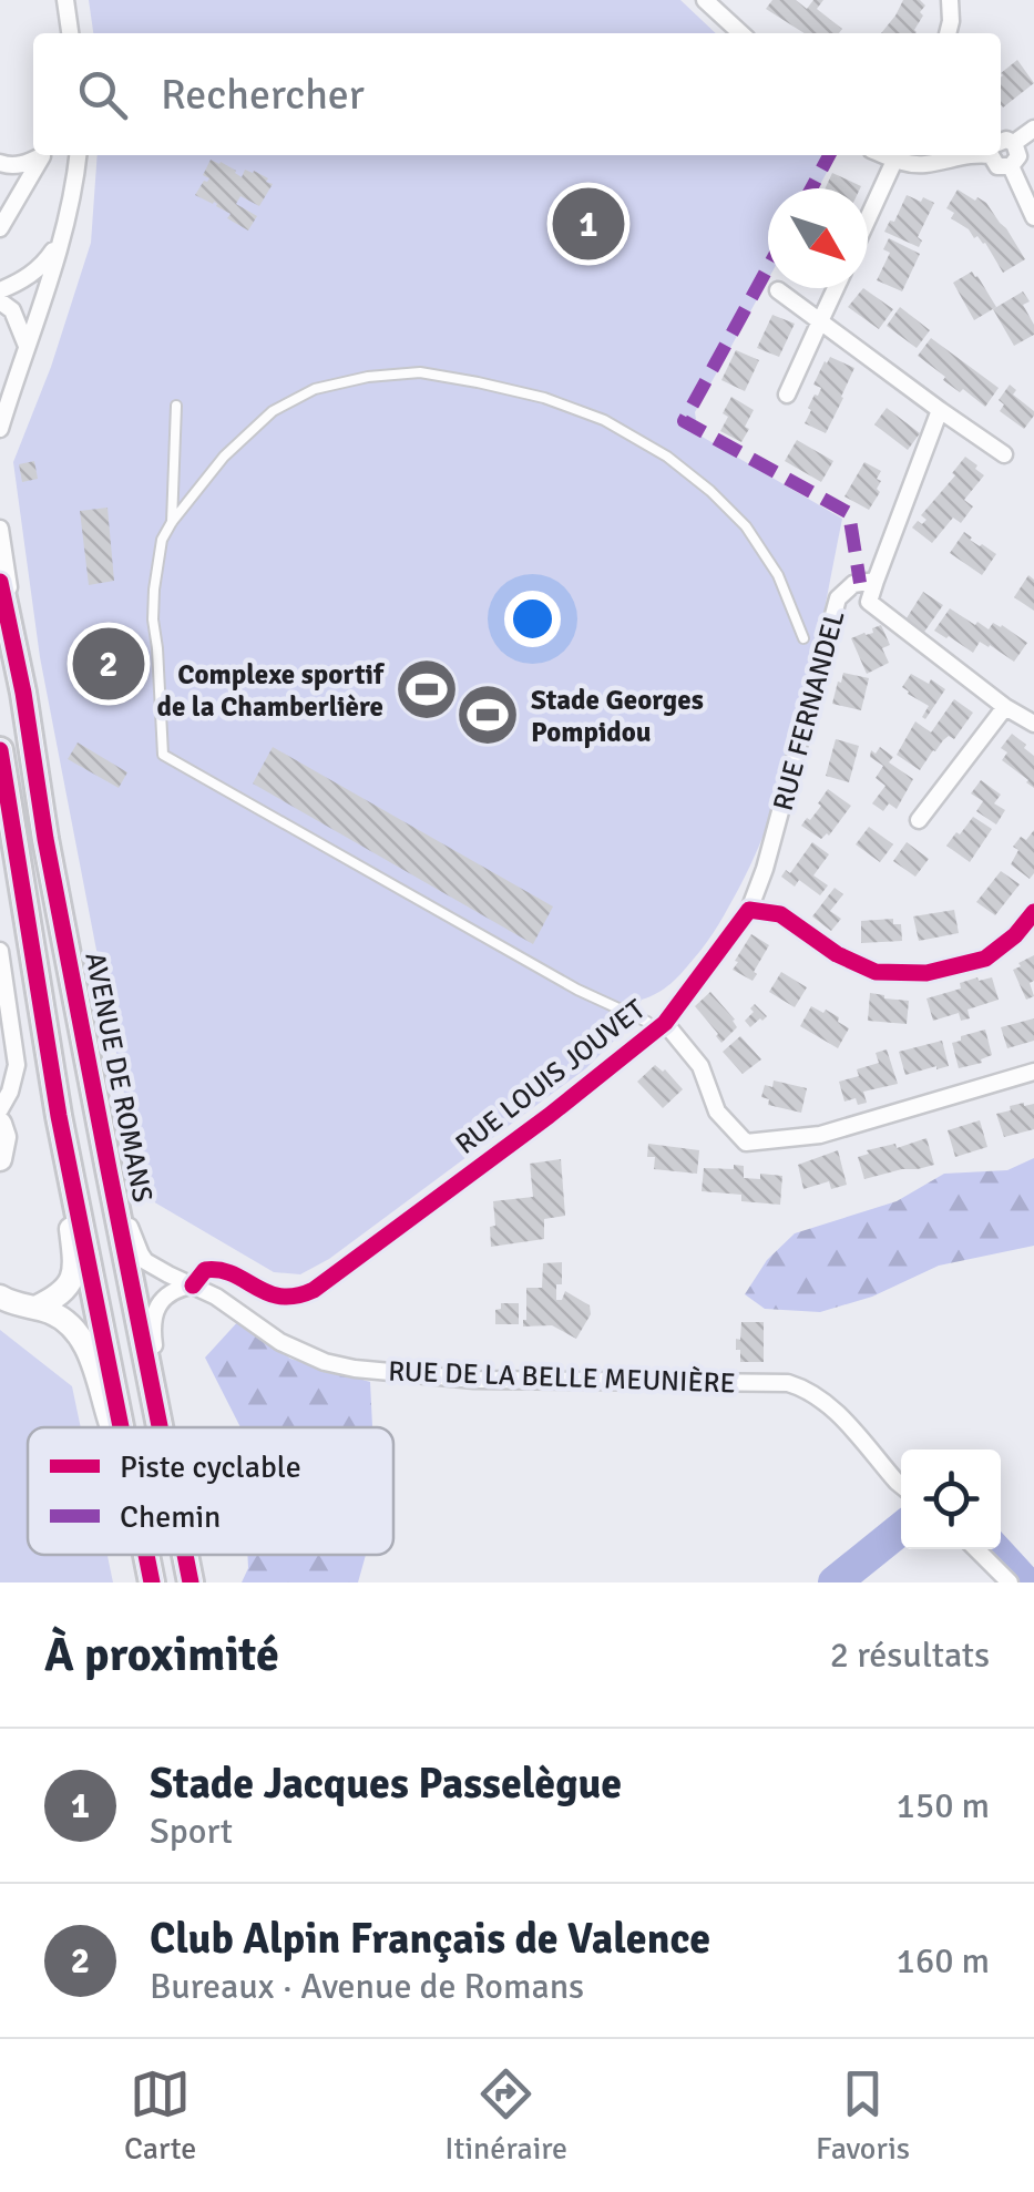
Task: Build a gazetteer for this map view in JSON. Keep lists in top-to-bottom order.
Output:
{
  "streets": {
    "main road": ["AVENUE DE ROMANS"],
    "street": ["RUE FERNANDEL", "RUE LOUIS JOUVET", "RUE DE LA BELLE MEUNIÈRE"]
  },
  "crossings": [
    ["RUE FERNANDEL", "RUE LOUIS JOUVET"],
    ["RUE LOUIS JOUVET", "RUE DE LA BELLE MEUNIÈRE"],
    ["AVENUE DE ROMANS", "RUE DE LA BELLE MEUNIÈRE"]
  ],
  "places": {
    "sports": ["Complexe sportif de la Chamberlière", "Stade Georges Pompidou"]
  },
  "legend": ["Piste cyclable", "Chemin"],
  "north": "bottom right",
  "page": {
    "search": "Rechercher",
    "pins": ["1", "2"],
    "heading": ["À proximité", "2 résultats"],
    "list": [
      {
        "mark": "1",
        "name": "Stade Jacques Passelègue",
        "note": "Sport",
        "value": "150 m"
      },
      {
        "mark": "2",
        "name": "Club Alpin Français de Valence",
        "note": "Bureaux · Avenue de Romans",
        "value": "160 m"
      }
    ],
    "nav": ["Carte", "Itinéraire", "Favoris"]
  }
}
